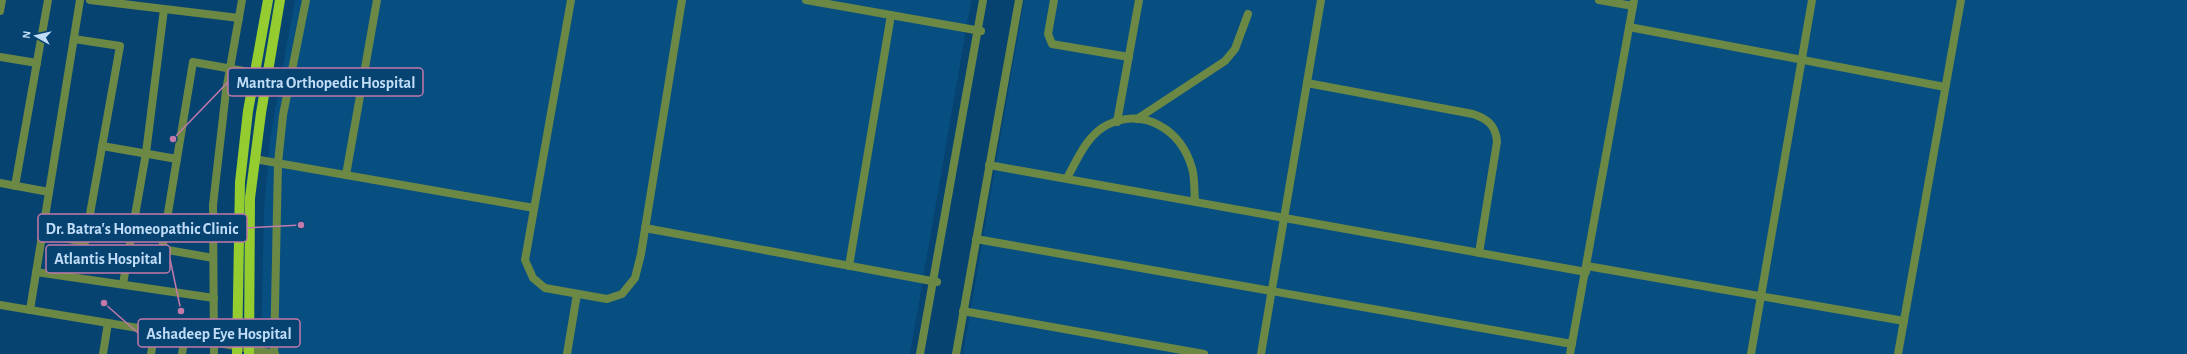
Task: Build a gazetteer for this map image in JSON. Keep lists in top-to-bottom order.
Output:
{
  "places": [
    "Mantra Orthopedic Hospital",
    "Dr. Batra's Homeopathic Clinic",
    "Ashadeep Eye Hospital",
    "Atlantis Hospital"
  ],
  "north": "left"
}
